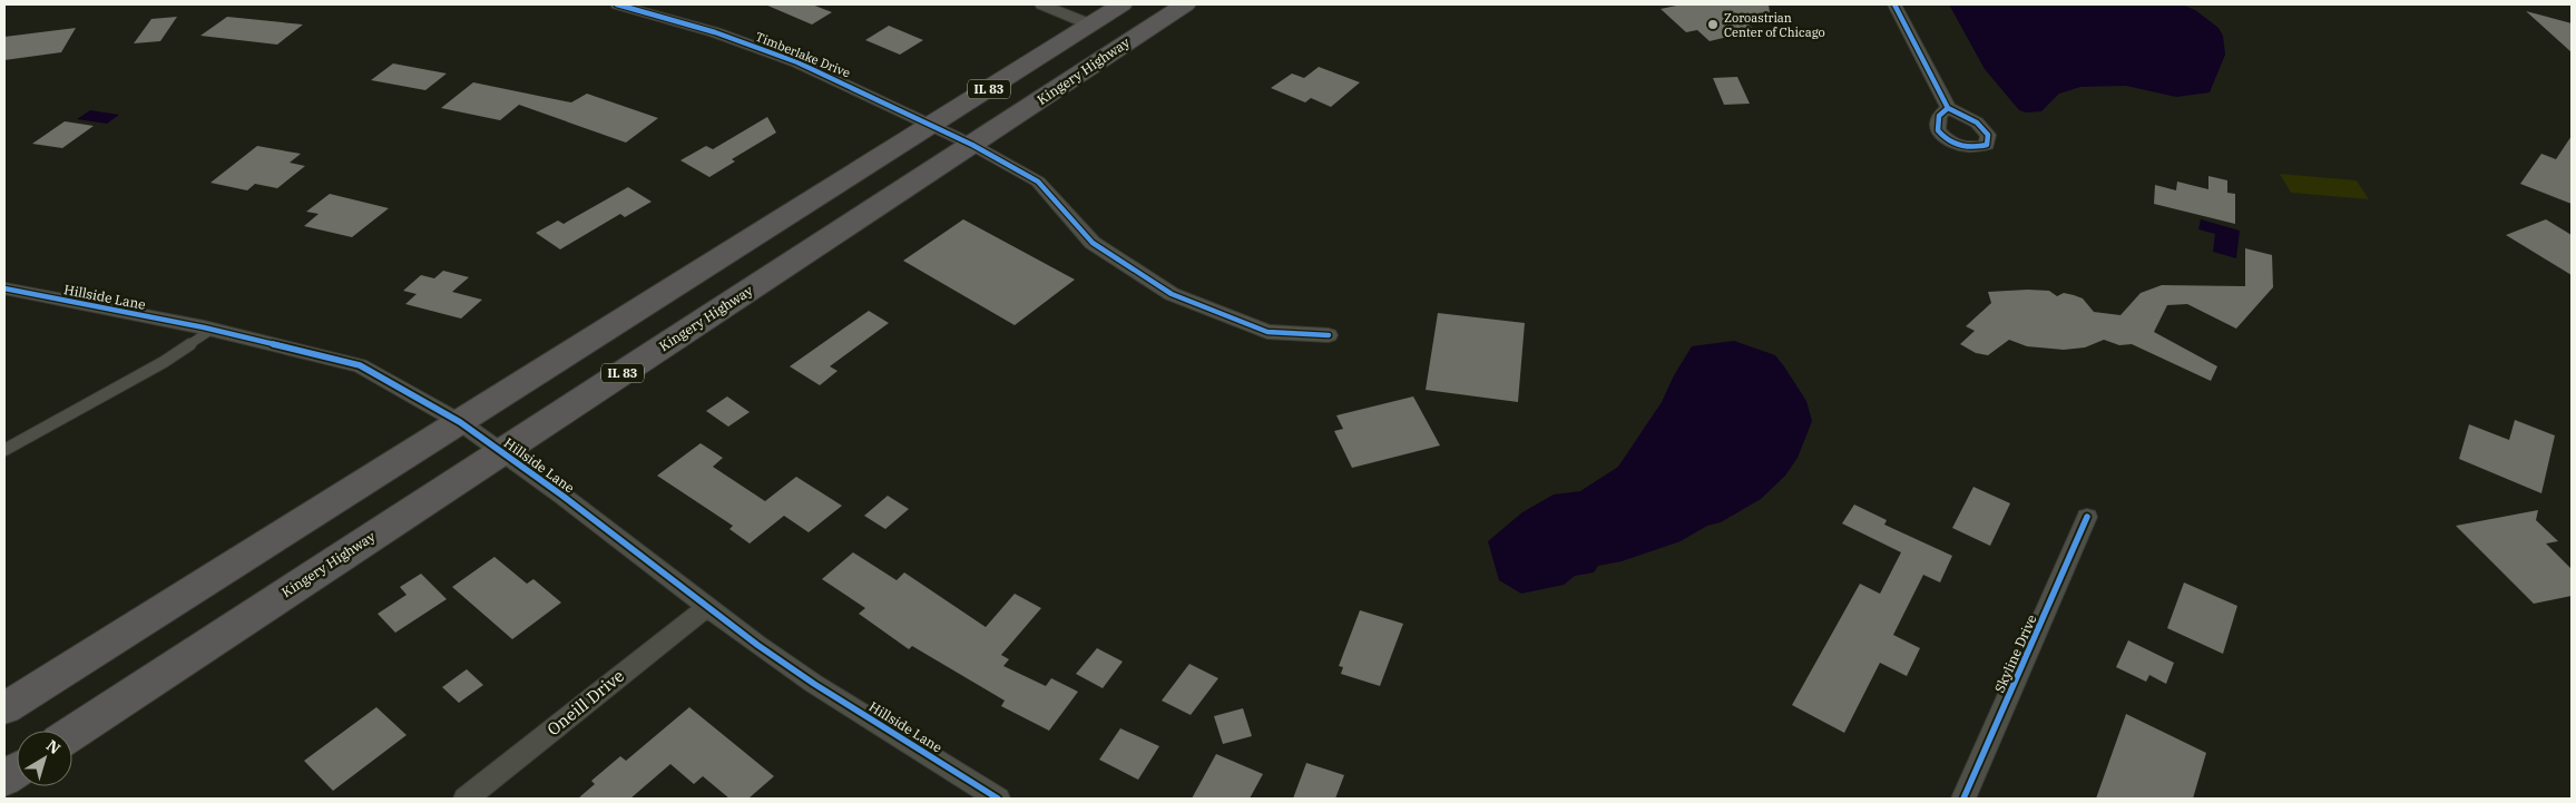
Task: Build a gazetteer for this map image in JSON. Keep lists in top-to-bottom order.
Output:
{
  "streets": {
    "main road": ["Kingery Highway", "IL 83"],
    "street": [
      "Timberlake Drive",
      "Hillside Lane",
      "Skyline Drive",
      "Oneill Drive"
    ]
  },
  "crossings": [
    ["Timberlake Drive", "Kingery Highway"],
    ["Timberlake Drive", "IL 83"],
    ["Kingery Highway", "Hillside Lane"],
    ["IL 83", "Hillside Lane"],
    ["Hillside Lane", "Oneill Drive"]
  ],
  "places": ["Zoroastrian Center of Chicago"],
  "north": "top right"
}
